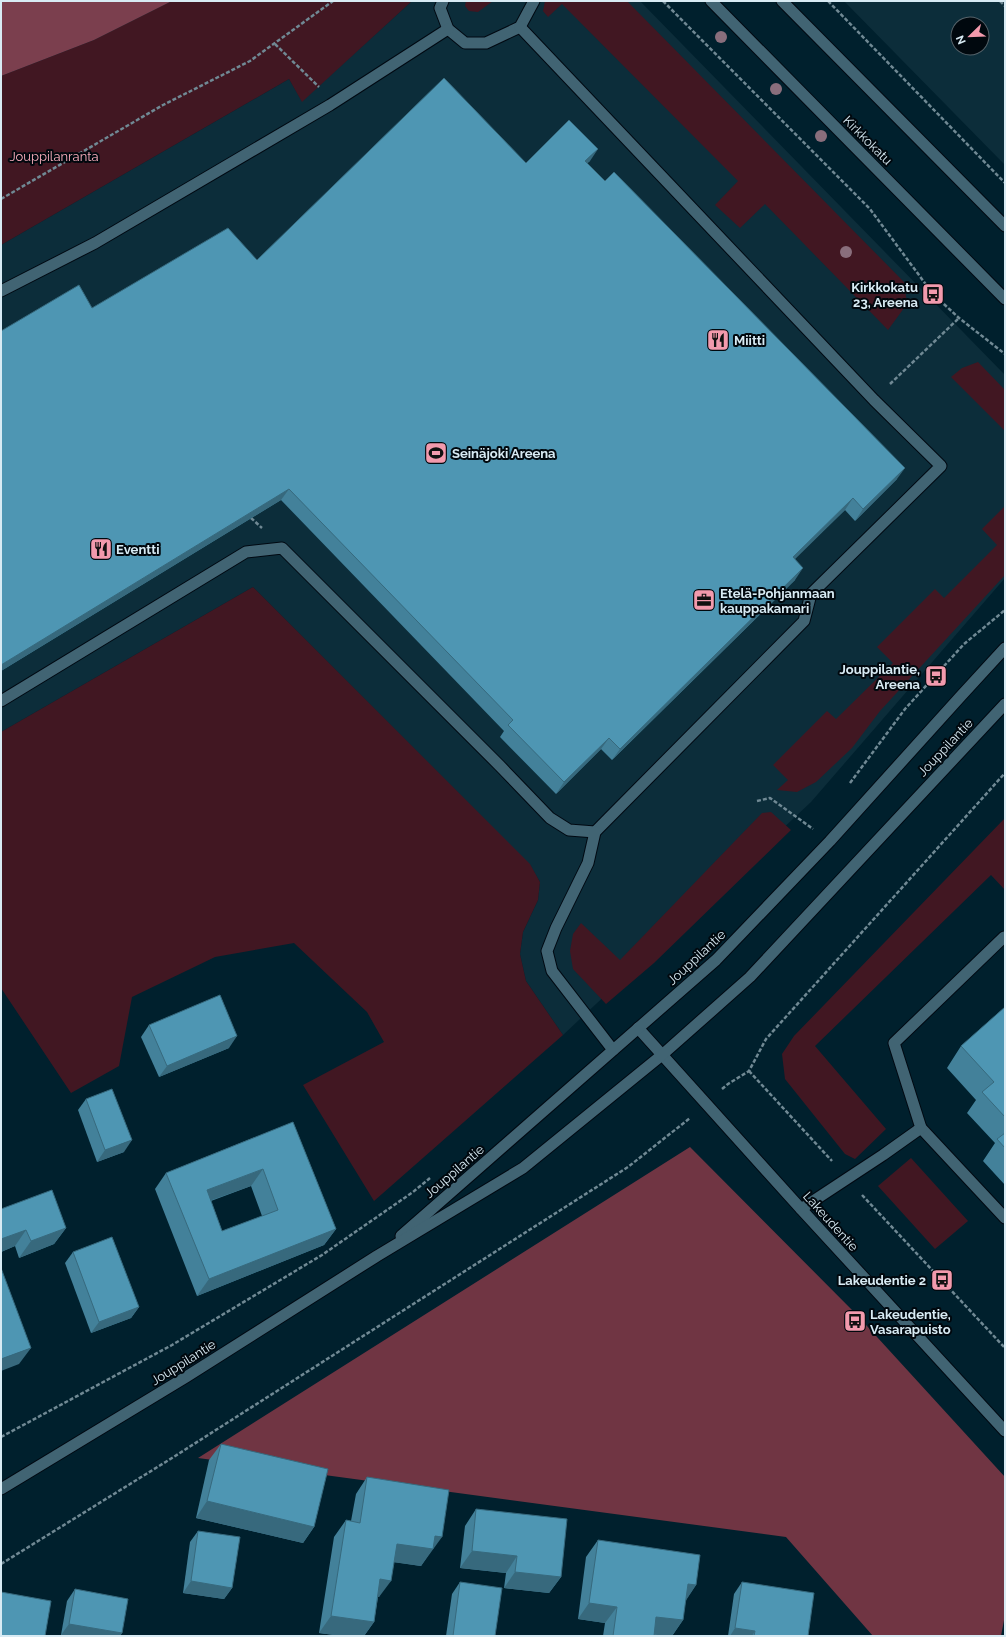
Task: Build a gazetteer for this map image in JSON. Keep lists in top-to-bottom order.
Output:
{
  "streets": {
    "main road": ["Kirkkokatu", "Jouppilantie", "Lakeudentie"]
  },
  "crossings": [
    ["Jouppilantie", "Lakeudentie"]
  ],
  "parks": ["Jouppilanranta"],
  "places": {
    "bus stop": [
      "Kirkkokatu 23, Areena",
      "Jouppilantie, Areena",
      "Lakeudentie 2",
      "Lakeudentie, Vasarapuisto"
    ],
    "restaurant": ["Miitti", "Eventti"],
    "sports": ["Seinäjoki Areena"],
    "office": ["Etelä-Pohjanmaan kauppakamari"]
  },
  "north": "bottom left"
}
